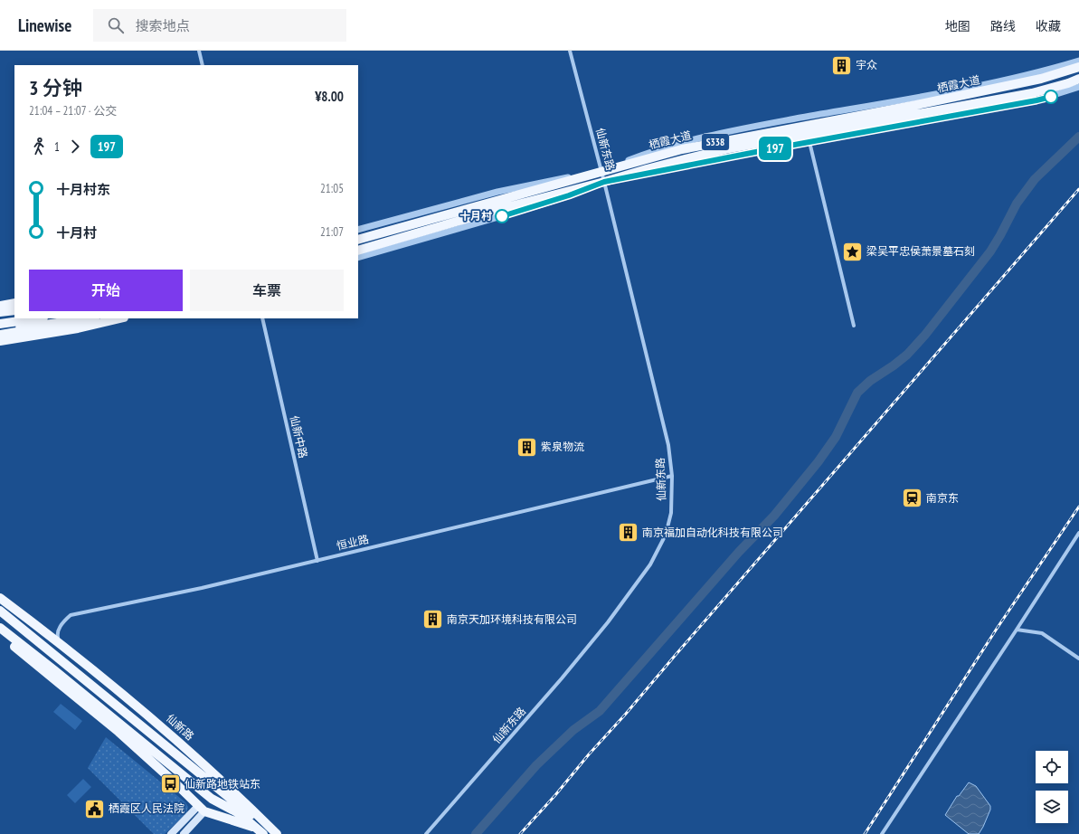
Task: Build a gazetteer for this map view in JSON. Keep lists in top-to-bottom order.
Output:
{
  "streets": {
    "main road": ["栖霞大道", "S338", "仙新路"],
    "street": ["仙新东路", "仙新中路", "恒业路"]
  },
  "crossings": [
    ["栖霞大道", "仙新东路"],
    ["仙新东路", "恒业路"],
    ["仙新中路", "恒业路"],
    ["恒业路", "仙新路"]
  ],
  "places": {
    "building": [
      "宇众",
      "紫泉物流",
      "南京福加自动化科技有限公司",
      "南京天加环境科技有限公司"
    ],
    "other": ["十月村"],
    "place": ["梁吴平忠侯萧景墓石刻"],
    "station": ["南京东"],
    "bus stop": ["仙新路地铁站东"],
    "public building": ["栖霞区人民法院"]
  },
  "lines": ["bus line 197"],
  "page": {
    "header": "Linewise",
    "search": "搜索地点",
    "nav": ["地图", "路线", "收藏"],
    "on_map": "197",
    "heading": ["3 分钟", "21:04 – 21:07 · 公交", "¥8.00"],
    "legs": ["1", "197"],
    "list": [
      {
        "name": "十月村东",
        "value": "21:05"
      },
      {
        "name": "十月村",
        "value": "21:07"
      }
    ],
    "buttons": ["开始", "车票"]
  }
}
